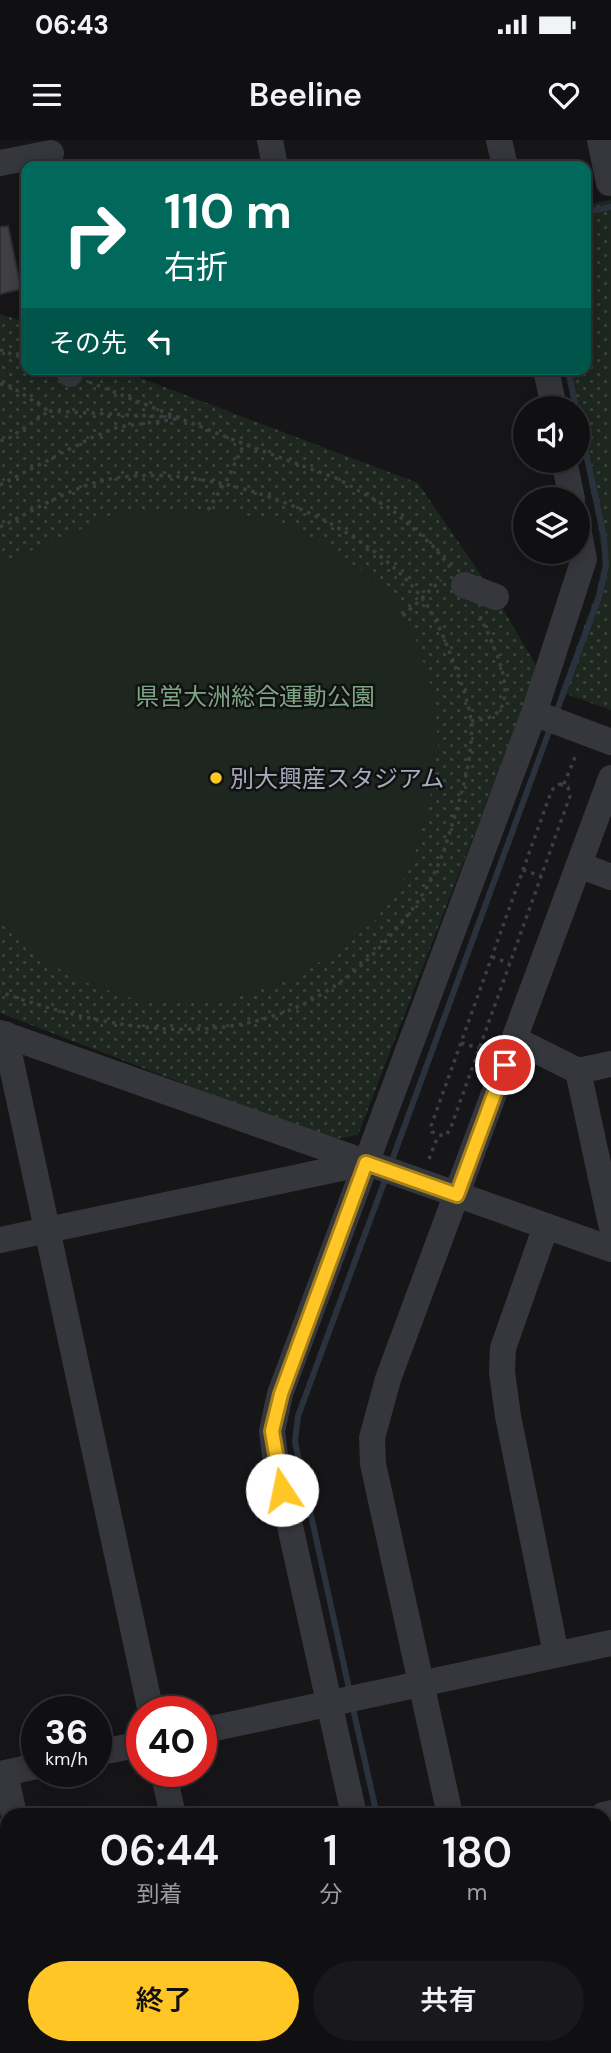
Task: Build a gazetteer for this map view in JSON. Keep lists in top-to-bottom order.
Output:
{
  "parks": ["県営大洲総合運動公園"],
  "places": ["別大興産スタジアム"],
  "page": {
    "status": "06:43",
    "header": "Beeline",
    "turn": ["110 m", "右折"],
    "then": "その先",
    "speed": "36 km/h",
    "limit": "40",
    "eta": [
      "06:44",
      "到着",
      "1",
      "分",
      "180",
      "m"
    ],
    "buttons": ["終了", "共有"]
  }
}
